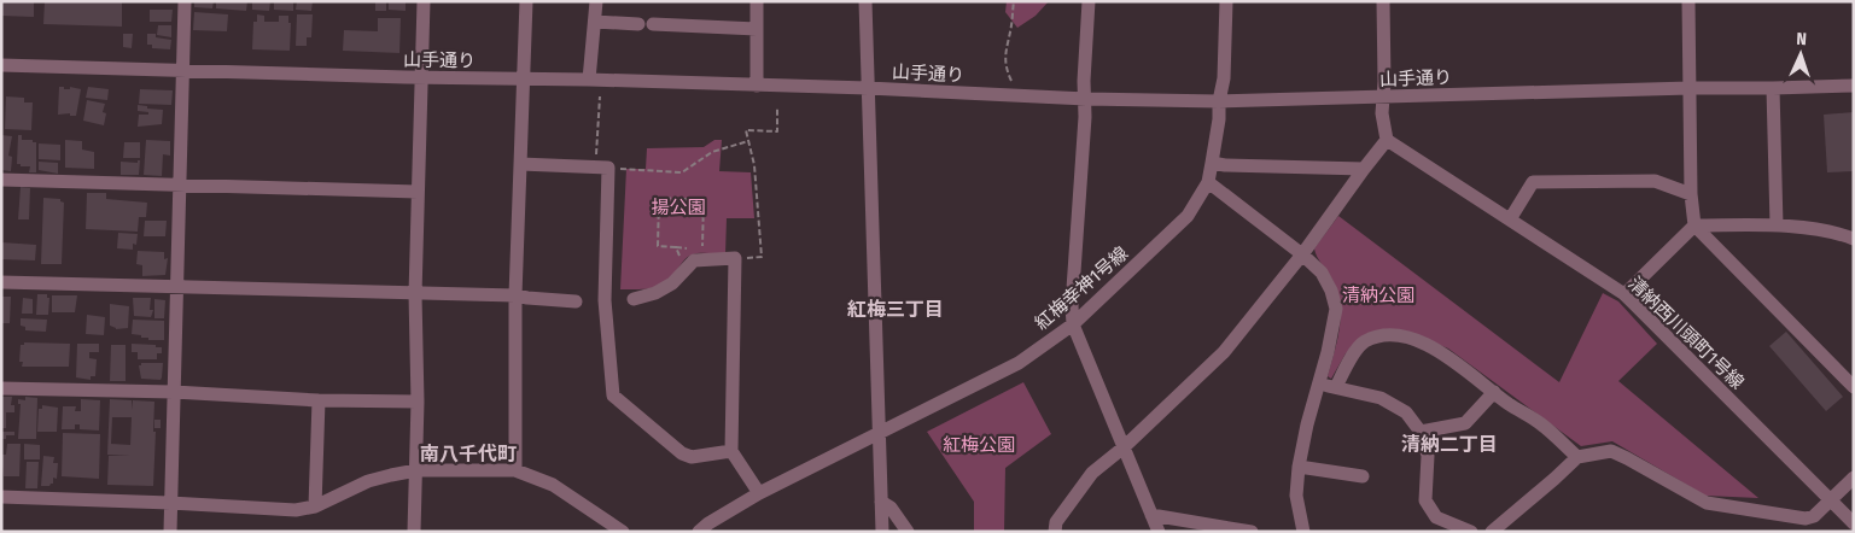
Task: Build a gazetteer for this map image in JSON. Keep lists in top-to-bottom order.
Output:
{
  "streets": {
    "street": ["山手通り", "紅梅幸神1号線", "清納西川頭町1号線"]
  },
  "crossings": [
    ["山手通り", "紅梅幸神1号線"]
  ],
  "districts": ["紅梅三丁目", "清納二丁目", "南八千代町"],
  "parks": ["揚公園", "清納公園", "紅梅公園"],
  "north": "top"
}
